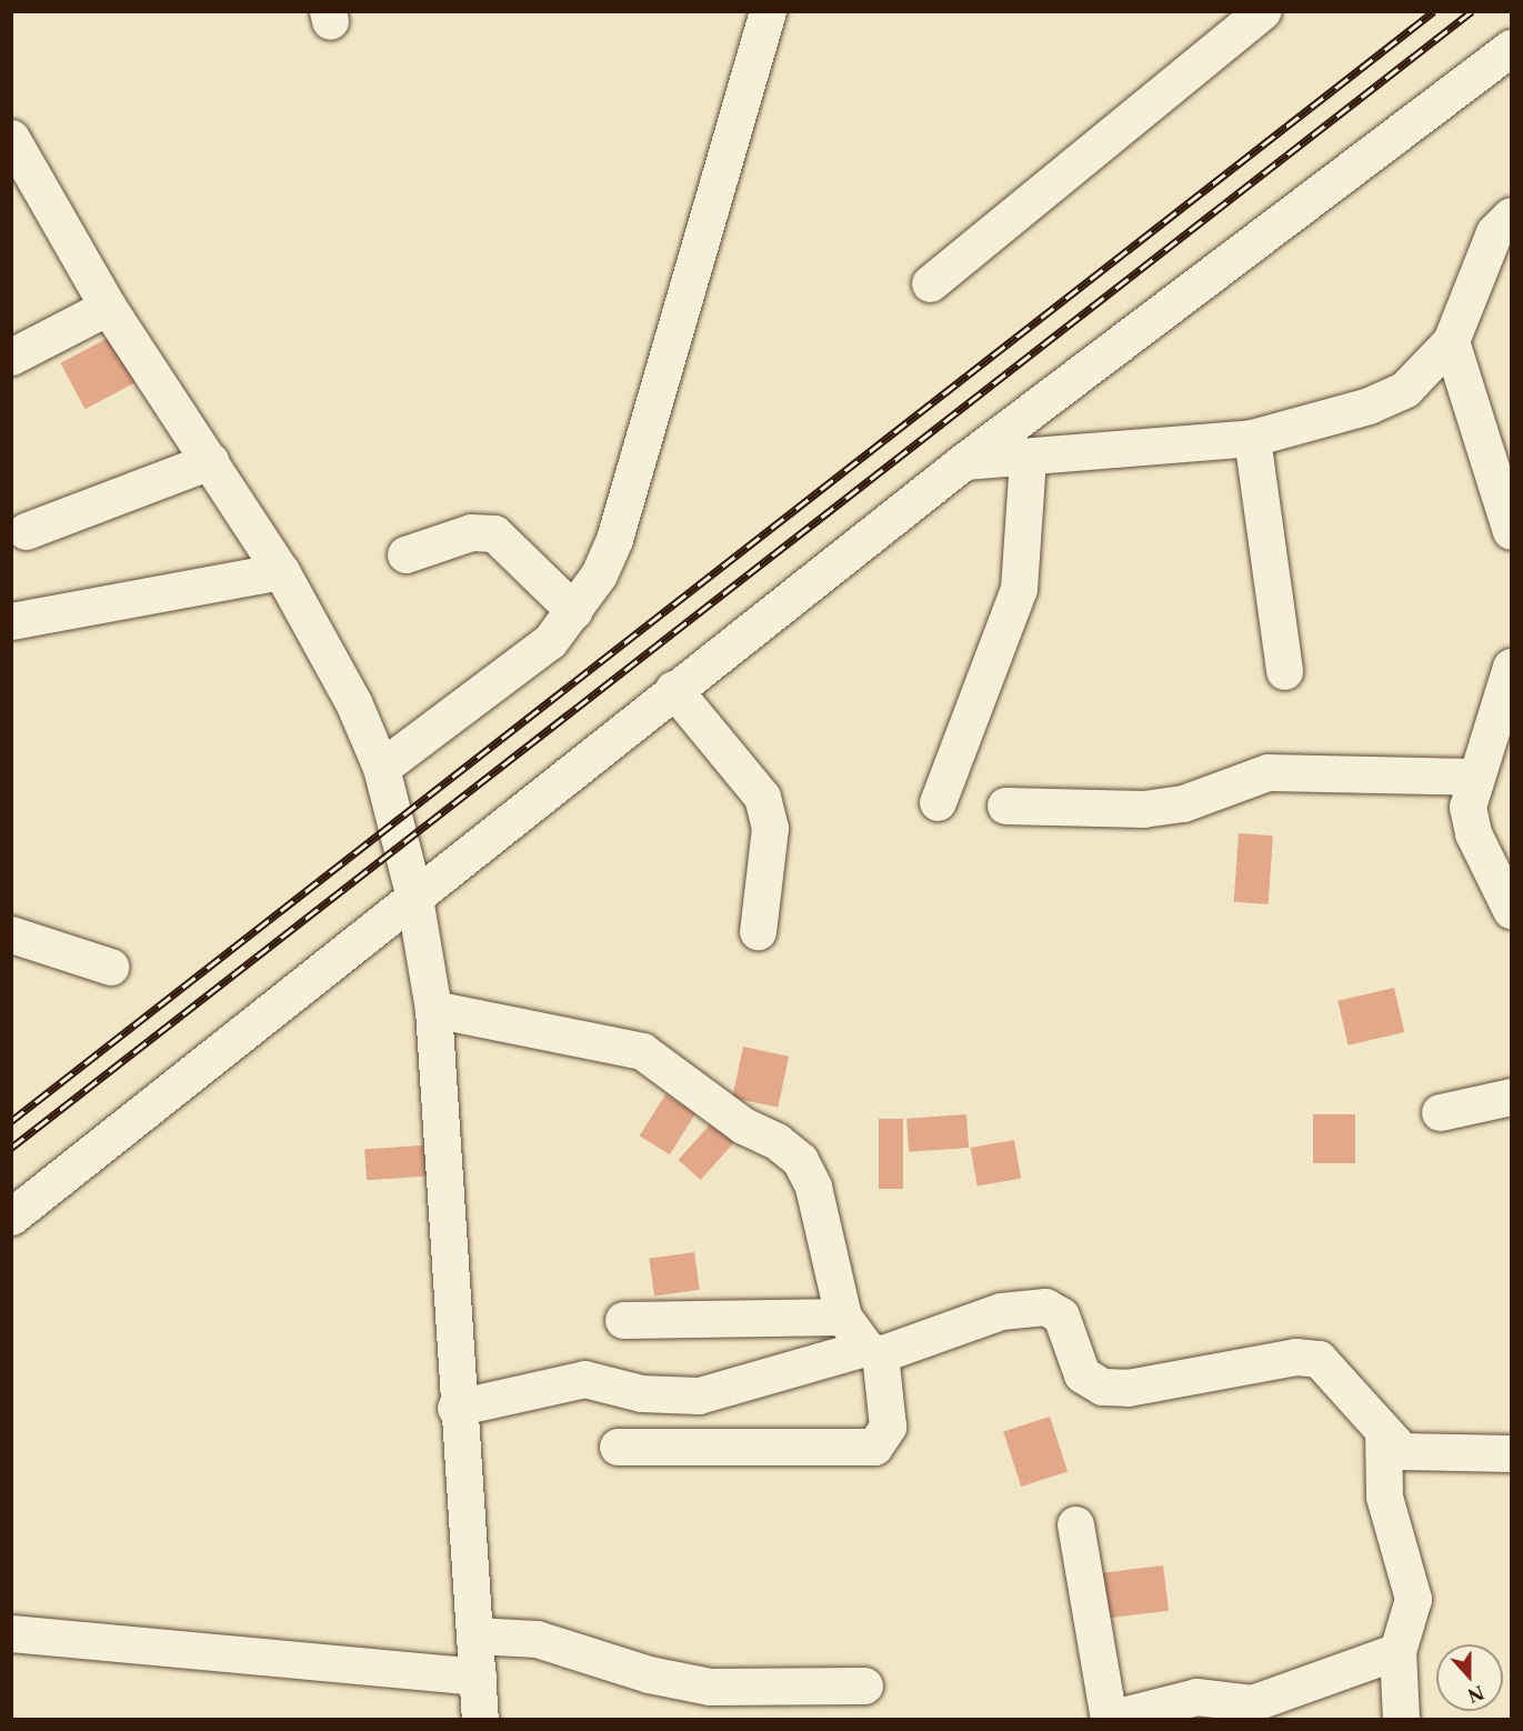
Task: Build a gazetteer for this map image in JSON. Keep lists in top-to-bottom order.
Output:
{
  "north": "bottom"
}
